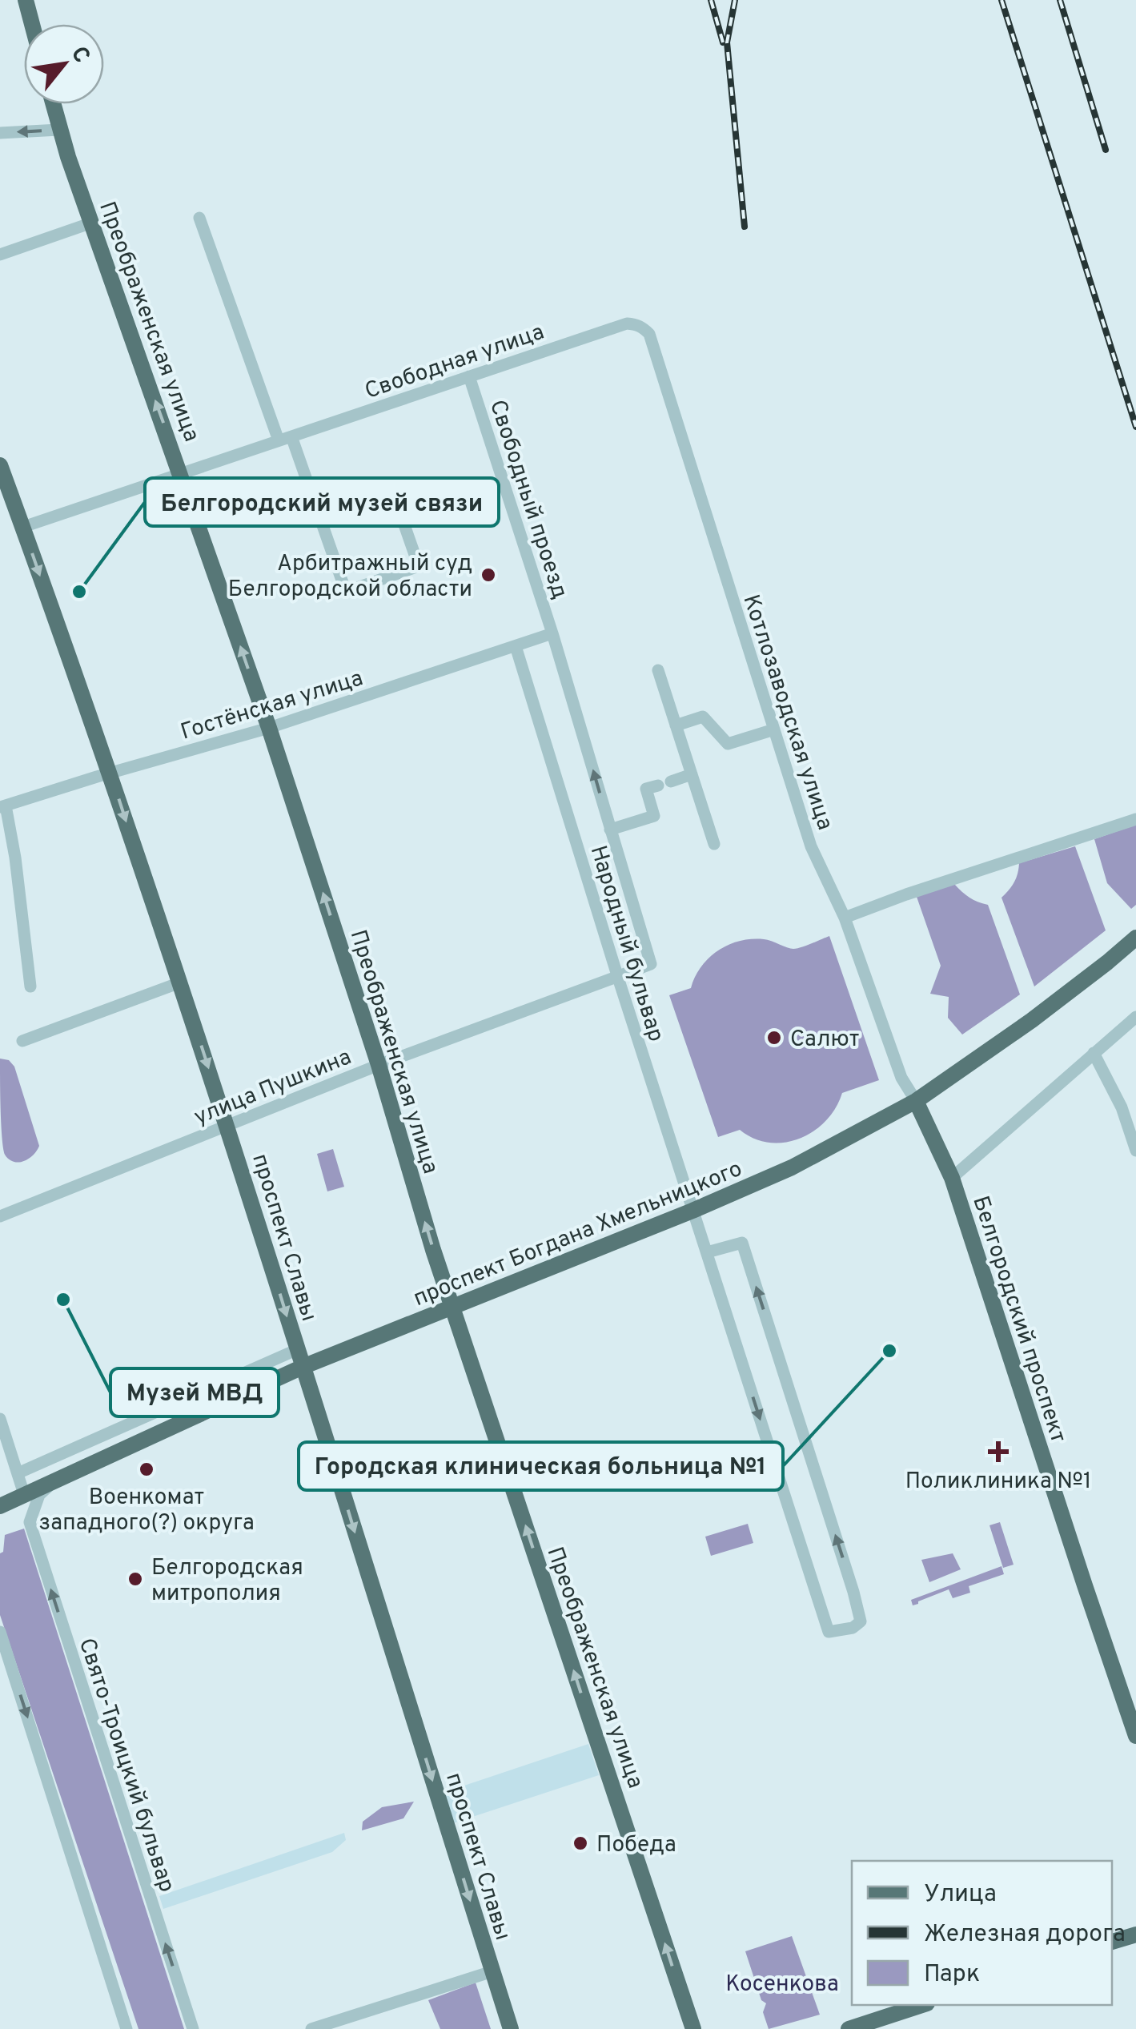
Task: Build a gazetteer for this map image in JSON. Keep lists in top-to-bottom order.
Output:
{
  "streets": {
    "main road": [
      "Преображенская улица",
      "проспект Богдана Хмельницкого",
      "проспект Славы",
      "Белгородский проспект"
    ],
    "street": [
      "Свободная улица",
      "Свободный проезд",
      "Гостёнская улица",
      "Котлозаводская улица",
      "Народный бульвар",
      "улица Пушкина",
      "Свято-Троицкий бульвар"
    ]
  },
  "crossings": [
    ["Преображенская улица", "Свободная улица"],
    ["Преображенская улица", "Гостёнская улица"],
    ["Преображенская улица", "улица Пушкина"],
    ["Преображенская улица", "проспект Богдана Хмельницкого"],
    ["Свободная улица", "Свободный проезд"],
    ["Свободная улица", "Котлозаводская улица"],
    ["Свободная улица", "проспект Славы"],
    ["Свободный проезд", "Гостёнская улица"],
    ["Свободный проезд", "Народный бульвар"],
    ["Гостёнская улица", "Народный бульвар"],
    ["Гостёнская улица", "проспект Славы"],
    ["Котлозаводская улица", "проспект Богдана Хмельницкого"],
    ["Котлозаводская улица", "Белгородский проспект"],
    ["Народный бульвар", "улица Пушкина"],
    ["Народный бульвар", "проспект Богдана Хмельницкого"],
    ["улица Пушкина", "проспект Славы"],
    ["проспект Богдана Хмельницкого", "проспект Славы"],
    ["проспект Богдана Хмельницкого", "Белгородский проспект"],
    ["проспект Богдана Хмельницкого", "Свято-Троицкий бульвар"]
  ],
  "one_way": ["Преображенская улица", "проспект Славы"],
  "parks": ["Косенкова"],
  "places": {
    "other": [
      "Арбитражный суд Белгородской области",
      "Белгородский музей связи",
      "Салют",
      "Музей МВД",
      "Городская клиническая больница №1",
      "Военкомат западного(?) округа",
      "Белгородская митрополия",
      "Победа"
    ],
    "health": ["Поликлиника №1"]
  },
  "legend": ["Улица", "Железная дорога", "Парк"],
  "north": "top right"
}
